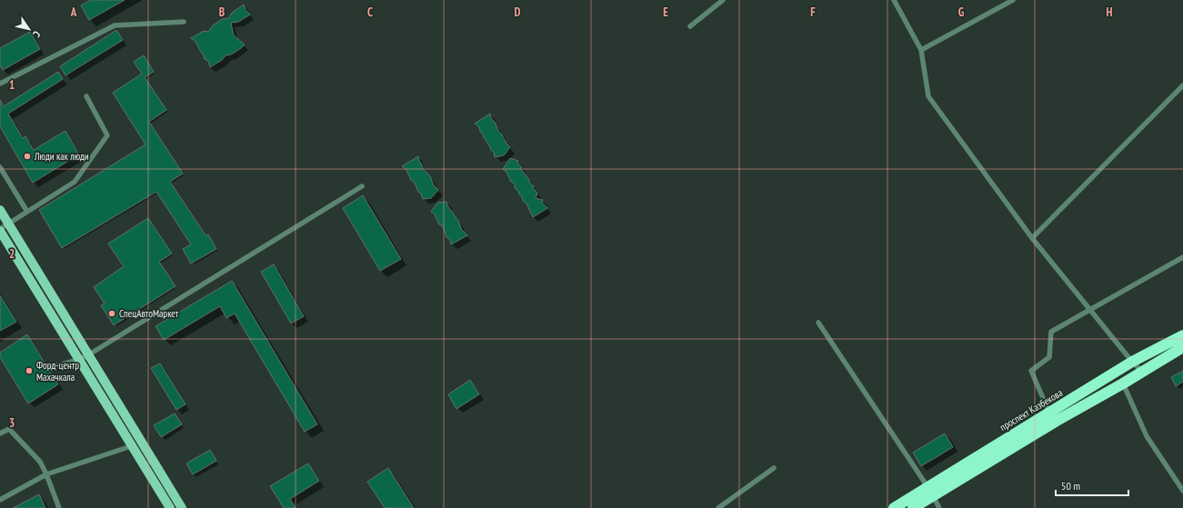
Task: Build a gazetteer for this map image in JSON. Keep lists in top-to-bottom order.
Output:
{
  "streets": {
    "highway": ["проспект Казбекова"]
  },
  "places": ["Люди как люди", "СпецАвтоМаркет", "Форд-центр Махачкала"],
  "scale_bar": "50 m",
  "north": "bottom right",
  "grid": {
    "columns": [
      "A",
      "B",
      "C",
      "D",
      "E",
      "F",
      "G",
      "H"
    ],
    "rows": ["1", "2", "3"]
  }
}
